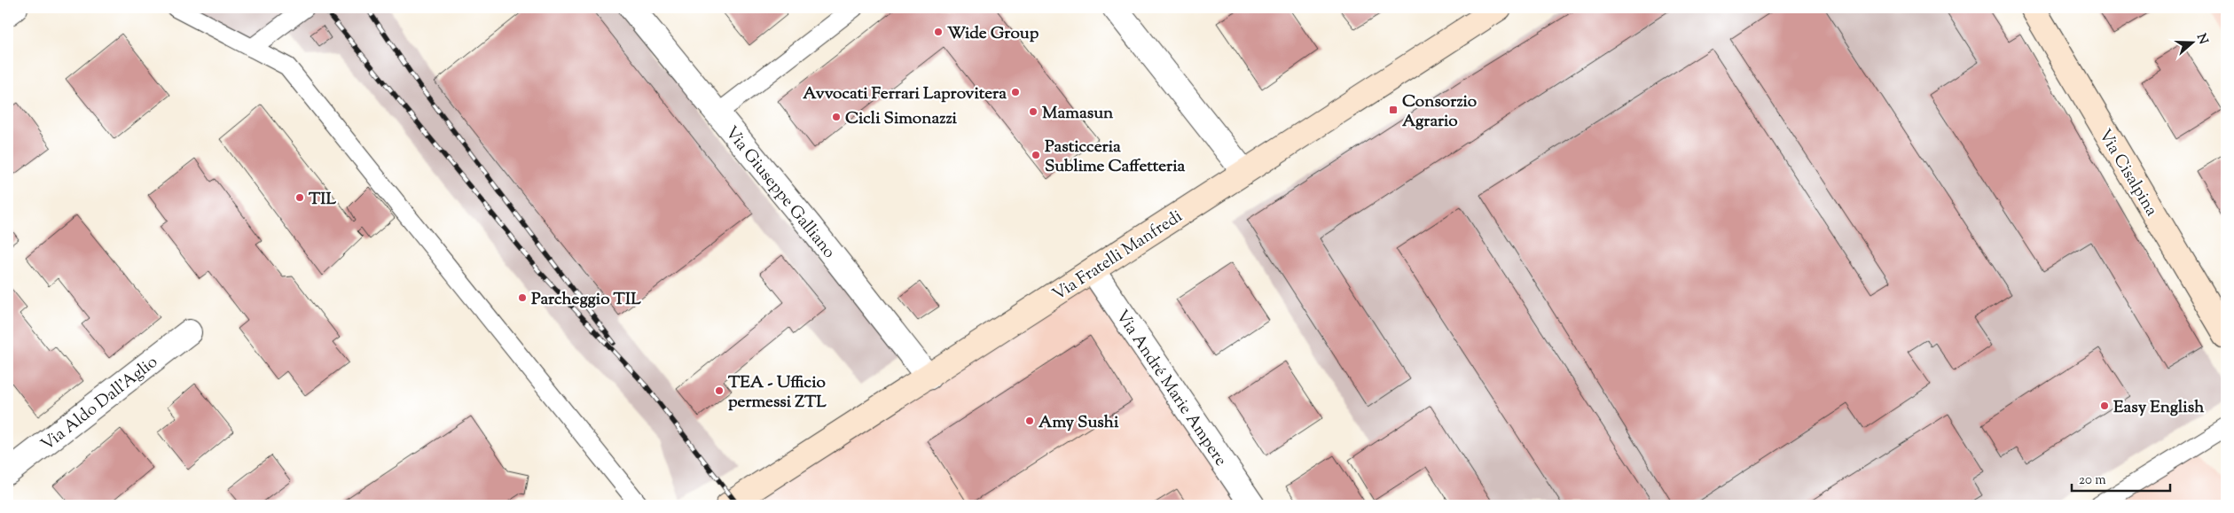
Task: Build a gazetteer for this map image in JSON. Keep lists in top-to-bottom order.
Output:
{
  "streets": {
    "main road": ["Via Cisalpina", "Via Fratelli Manfredi"],
    "street": ["Via Giuseppe Galliano", "Via André Marie Ampere", "Via Aldo Dall'Aglio"]
  },
  "crossings": [
    ["Via Giuseppe Galliano", "Via Fratelli Manfredi"],
    ["Via Fratelli Manfredi", "Via André Marie Ampere"]
  ],
  "places": {
    "other": [
      "Wide Group",
      "Avvocati Ferrari Laprovitera",
      "Mamasun",
      "Cicli Simonazzi",
      "Pasticceria Sublime Caffetteria",
      "TIL",
      "Parcheggio TIL",
      "TEA - Ufficio permessi ZTL",
      "Easy English",
      "Amy Sushi"
    ],
    "transit": ["Consorzio Agrario"]
  },
  "scale_bar": "20 m",
  "north": "right"
}
